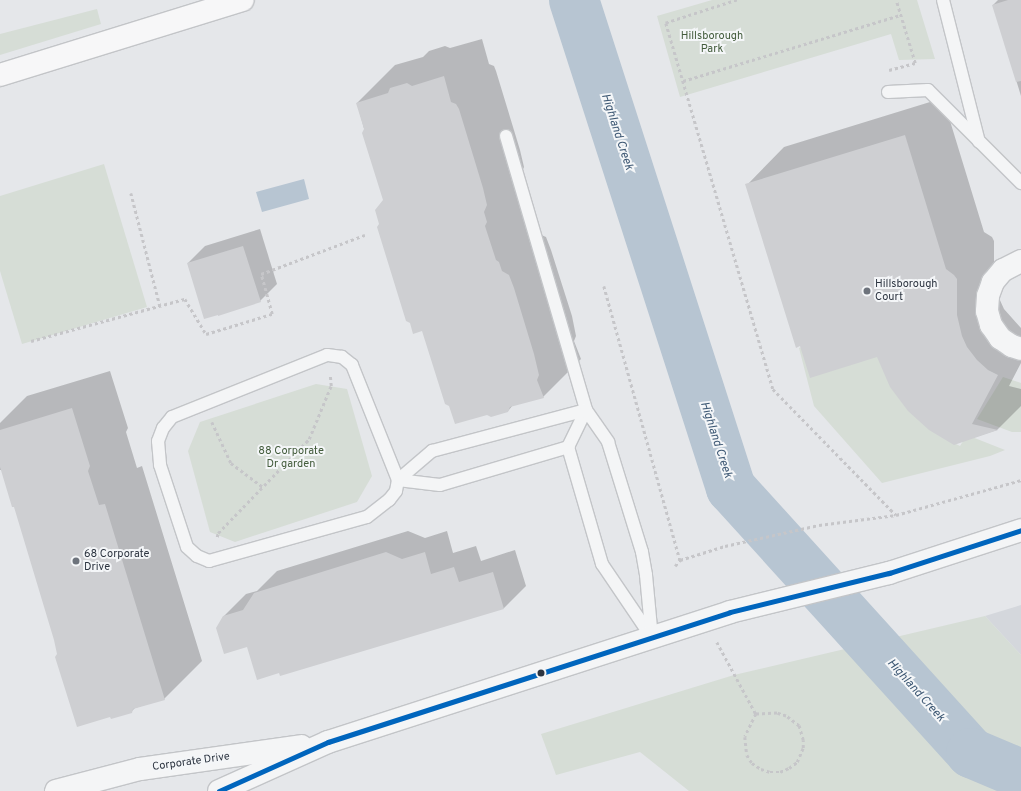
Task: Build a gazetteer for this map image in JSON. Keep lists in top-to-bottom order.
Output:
{
  "streets": {
    "street": ["Corporate Drive"]
  },
  "water": ["Highland Creek"],
  "parks": ["Hillsborough Park", "88 Corporate Dr garden"],
  "places": ["Hillsborough Court", "68 Corporate Drive"]
}
